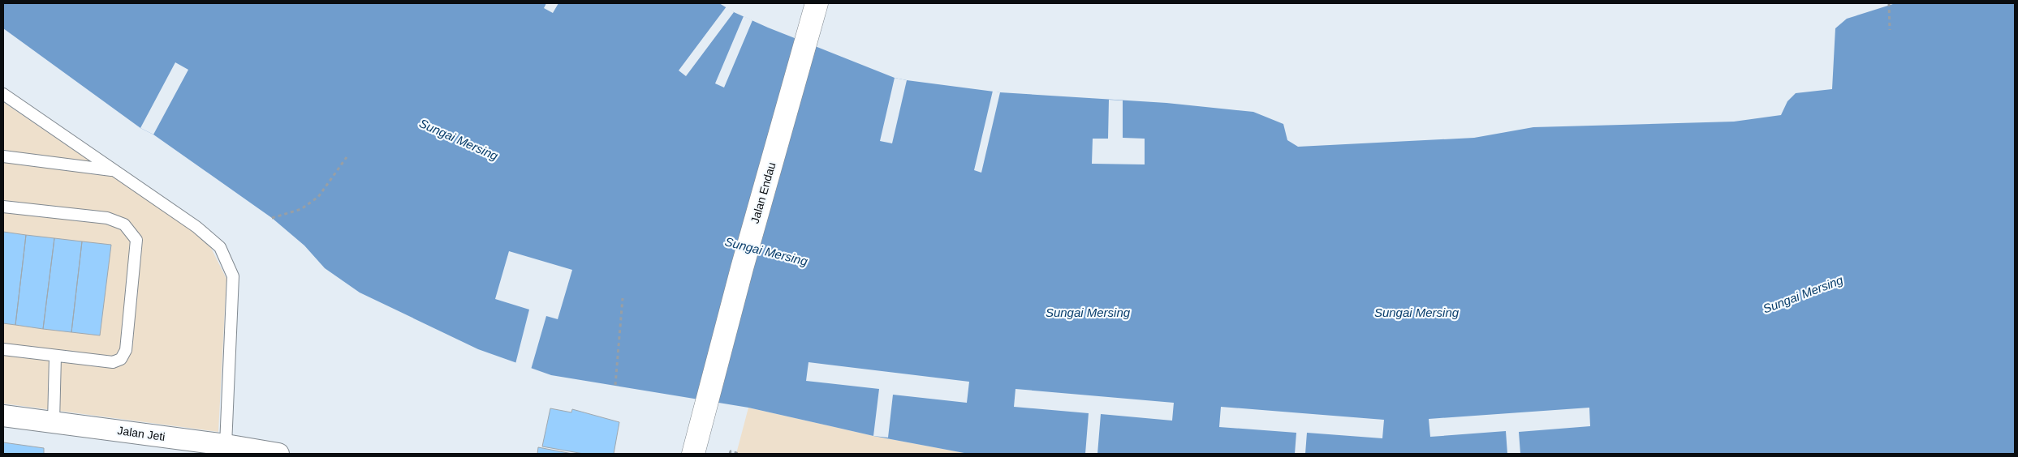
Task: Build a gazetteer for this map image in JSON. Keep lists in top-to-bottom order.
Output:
{
  "streets": {
    "highway": ["Jalan Endau"],
    "street": ["Jalan Jeti"]
  },
  "water": ["Sungai Mersing"]
}
